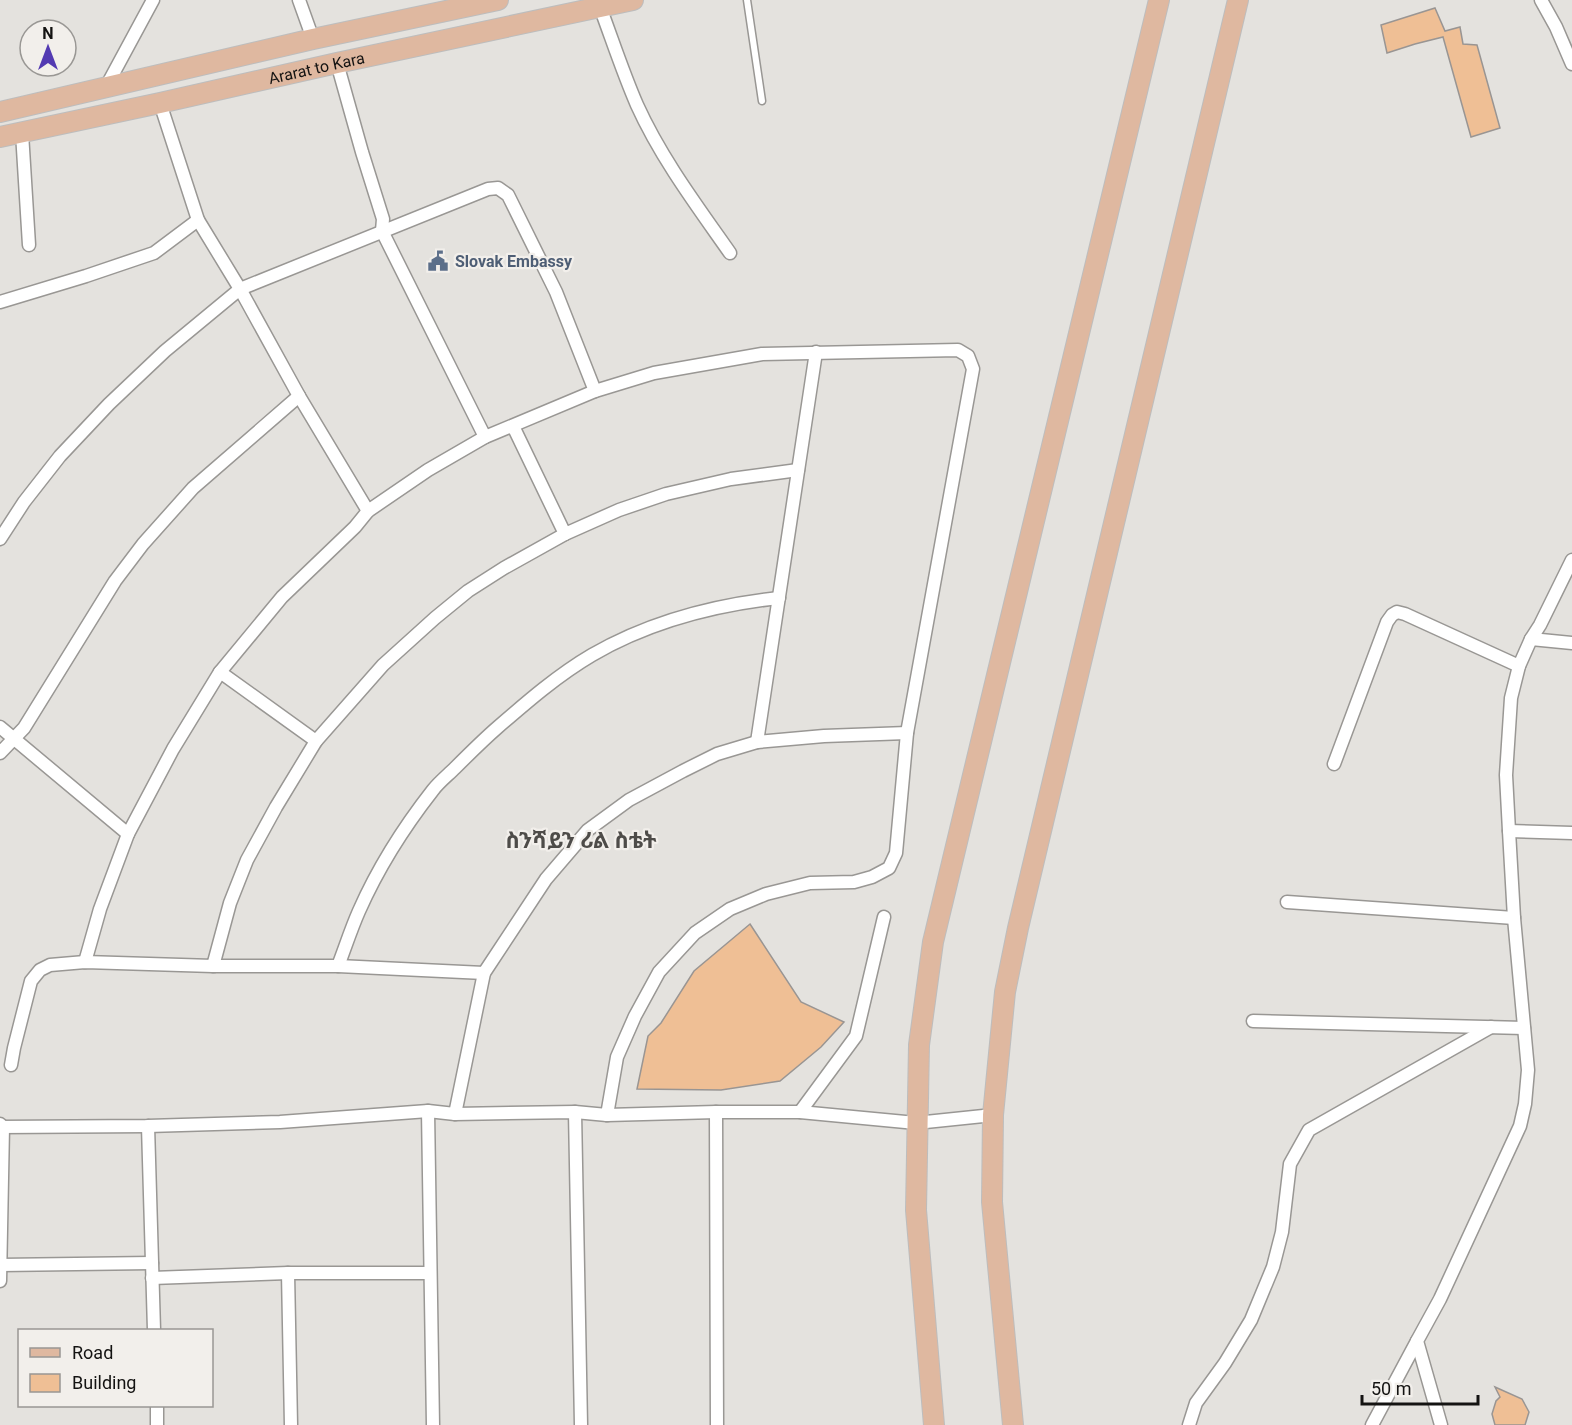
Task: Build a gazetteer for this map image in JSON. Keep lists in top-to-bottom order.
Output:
{
  "streets": {
    "main road": ["Ararat to Kara"]
  },
  "districts": ["ስንሻይን ሪል ስቴት"],
  "places": {
    "public building": ["Slovak Embassy"]
  },
  "legend": ["Road", "Building"],
  "scale_bar": "50 m",
  "north": "top"
}
